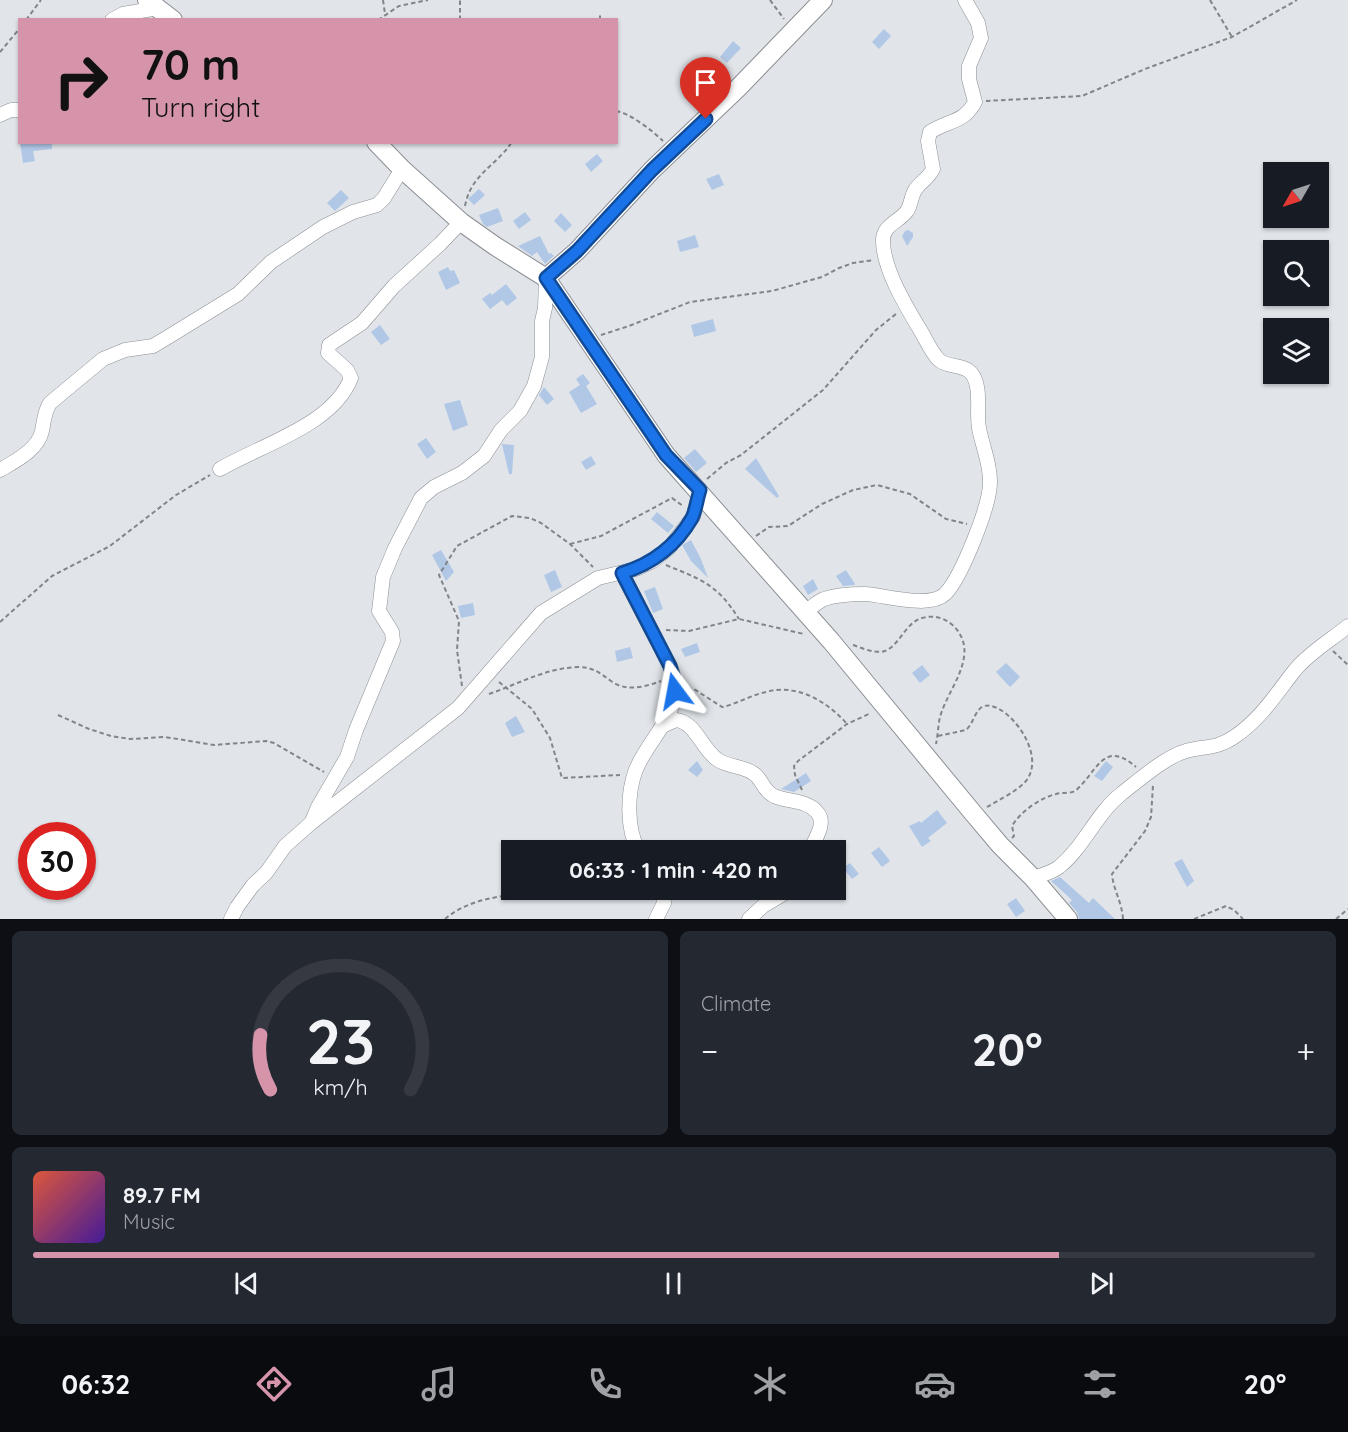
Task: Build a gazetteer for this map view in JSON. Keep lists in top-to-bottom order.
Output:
{
  "north": "bottom left",
  "page": {
    "turn": ["70 m", "Turn right"],
    "limit": "30",
    "trip": "06:33 · 1 min · 420 m",
    "tile": "Climate",
    "heat": ["−", "20°", "+"],
    "song": ["89.7 FM", "Music"],
    "tabs": ["06:32", "20°"],
    "gauge": ["23", "km/h"]
  }
}
